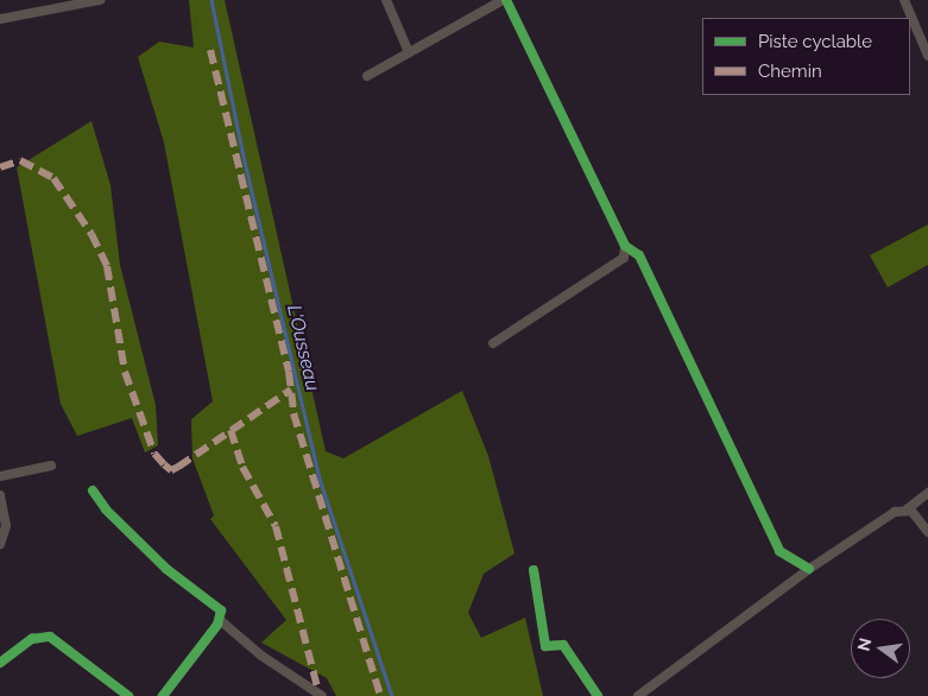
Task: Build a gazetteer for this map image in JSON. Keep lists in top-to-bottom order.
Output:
{
  "water": ["L'Ousseau"],
  "legend": ["Piste cyclable", "Chemin"],
  "north": "left"
}
